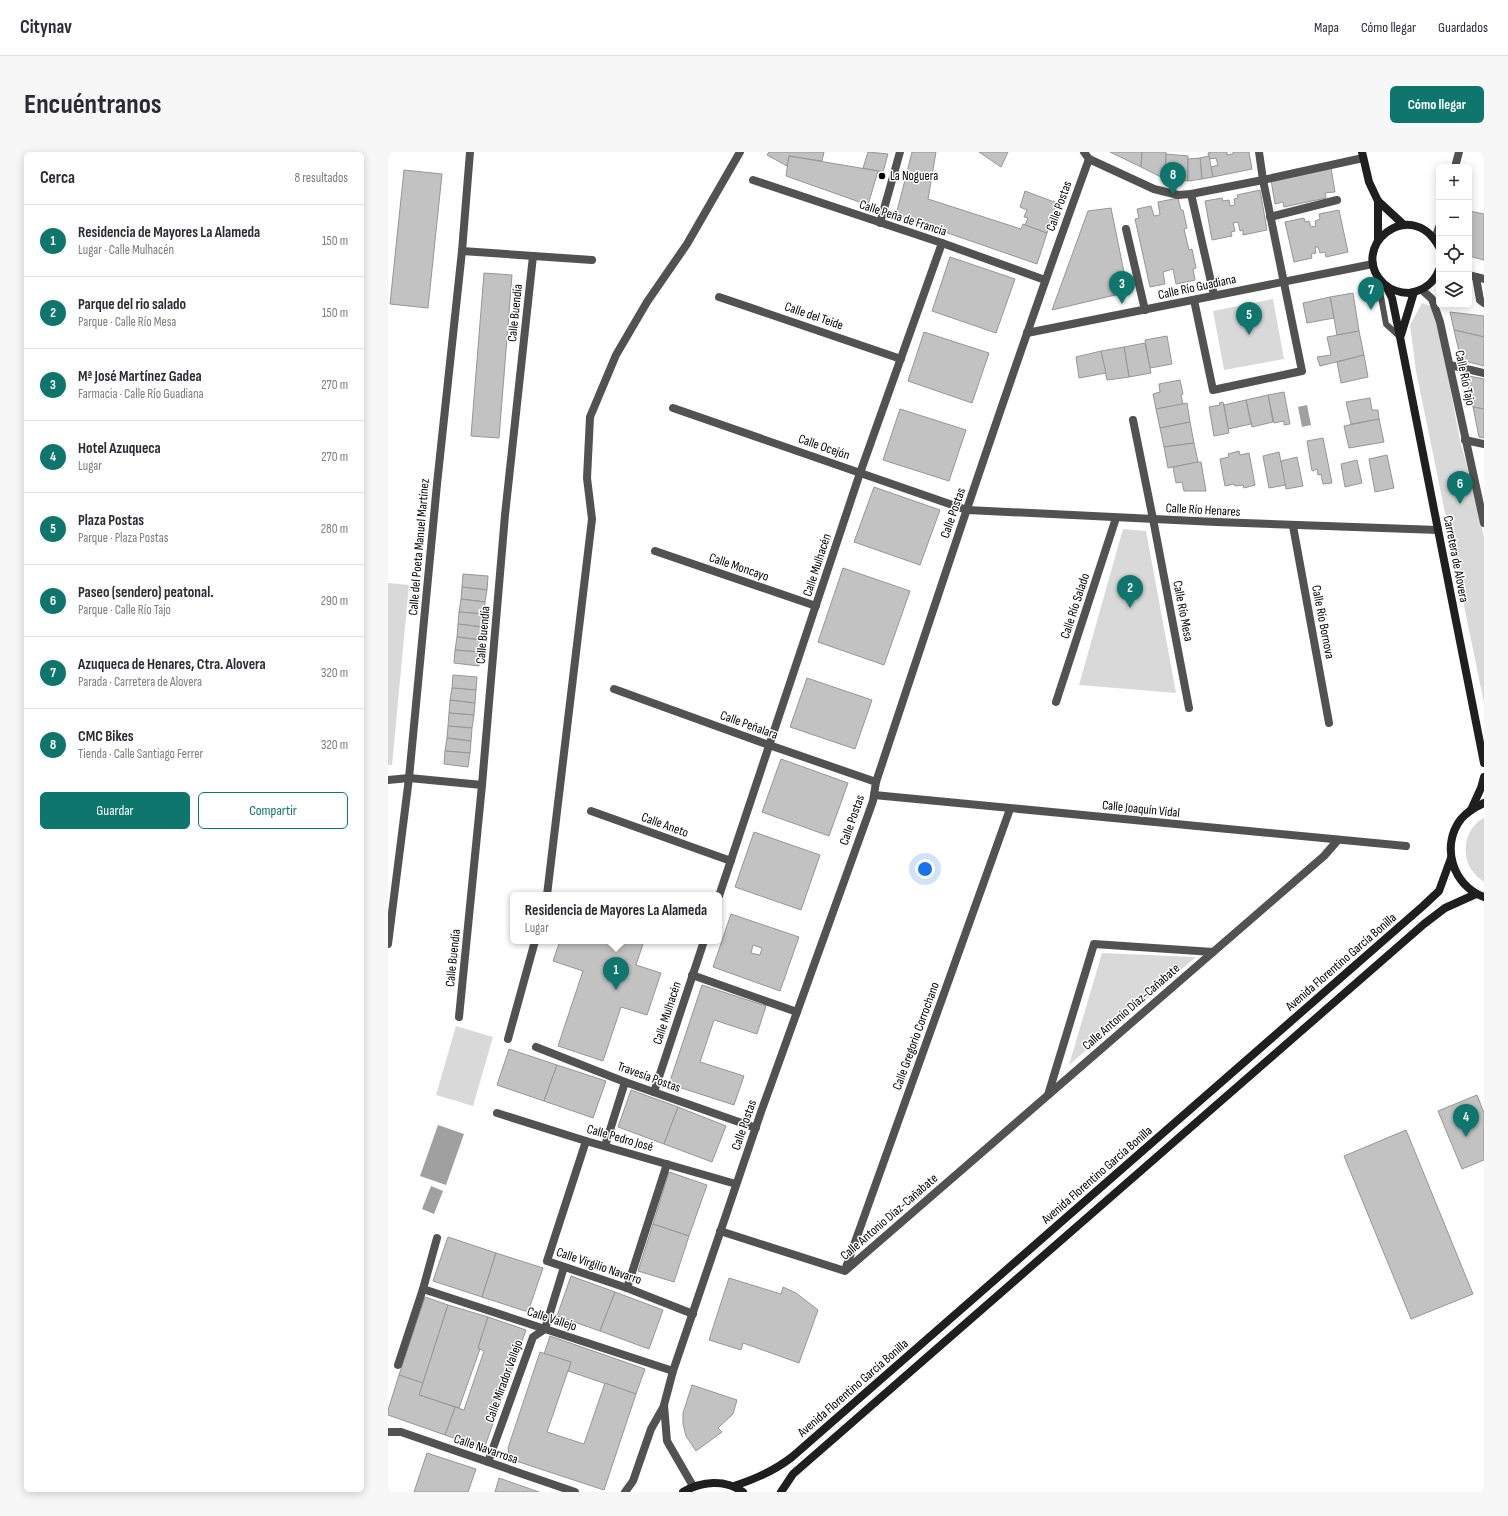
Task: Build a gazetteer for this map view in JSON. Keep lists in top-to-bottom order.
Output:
{
  "streets": {
    "street": [
      "Calle Postas",
      "Calle Peña de Francia",
      "Calle Río Guadiana",
      "Calle Buendía",
      "Calle del Teide",
      "Calle Río Tajo",
      "Calle Ocejón",
      "Calle Río Henares",
      "Calle del Poeta Manuel Martínez",
      "Carretera de Alovera",
      "Calle Mulhacén",
      "Calle Moncayo",
      "Calle Río Salado",
      "Calle Río Mesa",
      "Calle Río Bornova",
      "Calle Peñalara",
      "Calle Joaquín Vidal",
      "Calle Aneto",
      "Avenida Florentino García Bonilla",
      "Calle Antonio Díaz-Cañabate",
      "Calle Gregorio Corrochano",
      "Travesía Postas",
      "Calle Pedro José",
      "Calle Virgilio Navarro",
      "Calle Vallejo",
      "Calle Mirador Vallejo",
      "Calle Navarrosa"
    ]
  },
  "crossings": [
    ["Calle Postas", "Calle Peña de Francia"],
    ["Calle Postas", "Calle Río Guadiana"],
    ["Calle Postas", "Calle Ocejón"],
    ["Calle Postas", "Calle Río Henares"],
    ["Calle Postas", "Calle Peñalara"],
    ["Calle Postas", "Calle Joaquín Vidal"],
    ["Calle Postas", "Calle Antonio Díaz-Cañabate"],
    ["Calle Postas", "Travesía Postas"],
    ["Calle Postas", "Calle Pedro José"],
    ["Calle Postas", "Calle Virgilio Navarro"],
    ["Calle Postas", "Calle Vallejo"],
    ["Calle Peña de Francia", "Calle Mulhacén"],
    ["Calle del Teide", "Calle Mulhacén"],
    ["Calle Río Tajo", "Carretera de Alovera"],
    ["Calle Ocejón", "Calle Río Henares"],
    ["Calle Ocejón", "Calle Mulhacén"],
    ["Calle Río Henares", "Carretera de Alovera"],
    ["Calle Río Henares", "Calle Río Salado"],
    ["Calle Río Henares", "Calle Río Mesa"],
    ["Calle Río Henares", "Calle Río Bornova"],
    ["Calle Mulhacén", "Calle Moncayo"],
    ["Calle Mulhacén", "Calle Peñalara"],
    ["Calle Mulhacén", "Calle Aneto"],
    ["Calle Mulhacén", "Travesía Postas"],
    ["Calle Joaquín Vidal", "Calle Antonio Díaz-Cañabate"],
    ["Calle Joaquín Vidal", "Calle Gregorio Corrochano"],
    ["Calle Antonio Díaz-Cañabate", "Calle Gregorio Corrochano"],
    ["Calle Pedro José", "Calle Virgilio Navarro"],
    ["Calle Virgilio Navarro", "Calle Mirador Vallejo"],
    ["Calle Vallejo", "Calle Mirador Vallejo"],
    ["Calle Mirador Vallejo", "Calle Navarrosa"]
  ],
  "places": ["La Noguera"],
  "page": {
    "header": "Citynav",
    "nav": ["Mapa", "Cómo llegar", "Guardados"],
    "buttons": [
      "Cómo llegar",
      ["Guardar", "Compartir"]
    ],
    "title": "Encuéntranos",
    "heading": ["Cerca", "8 resultados"],
    "pins": [
      "8",
      "3",
      "7",
      "5",
      "6",
      "2",
      "1",
      "4"
    ],
    "map_buttons": ["+", "−"],
    "list": [
      {
        "mark": "1",
        "name": "Residencia de Mayores La Alameda",
        "note": "Lugar · Calle Mulhacén",
        "value": "150 m"
      },
      {
        "mark": "2",
        "name": "Parque del rio salado",
        "note": "Parque · Calle Río Mesa",
        "value": "150 m"
      },
      {
        "mark": "3",
        "name": "Mª José Martínez Gadea",
        "note": "Farmacia · Calle Río Guadiana",
        "value": "270 m"
      },
      {
        "mark": "4",
        "name": "Hotel Azuqueca",
        "note": "Lugar",
        "value": "270 m"
      },
      {
        "mark": "5",
        "name": "Plaza Postas",
        "note": "Parque · Plaza Postas",
        "value": "280 m"
      },
      {
        "mark": "6",
        "name": "Paseo (sendero) peatonal.",
        "note": "Parque · Calle Río Tajo",
        "value": "290 m"
      },
      {
        "mark": "7",
        "name": "Azuqueca de Henares, Ctra. Alovera",
        "note": "Parada · Carretera de Alovera",
        "value": "320 m"
      },
      {
        "mark": "8",
        "name": "CMC Bikes",
        "note": "Tienda · Calle Santiago Ferrer",
        "value": "320 m"
      }
    ],
    "popup": ["Residencia de Mayores La Alameda", "Lugar"]
  }
}
